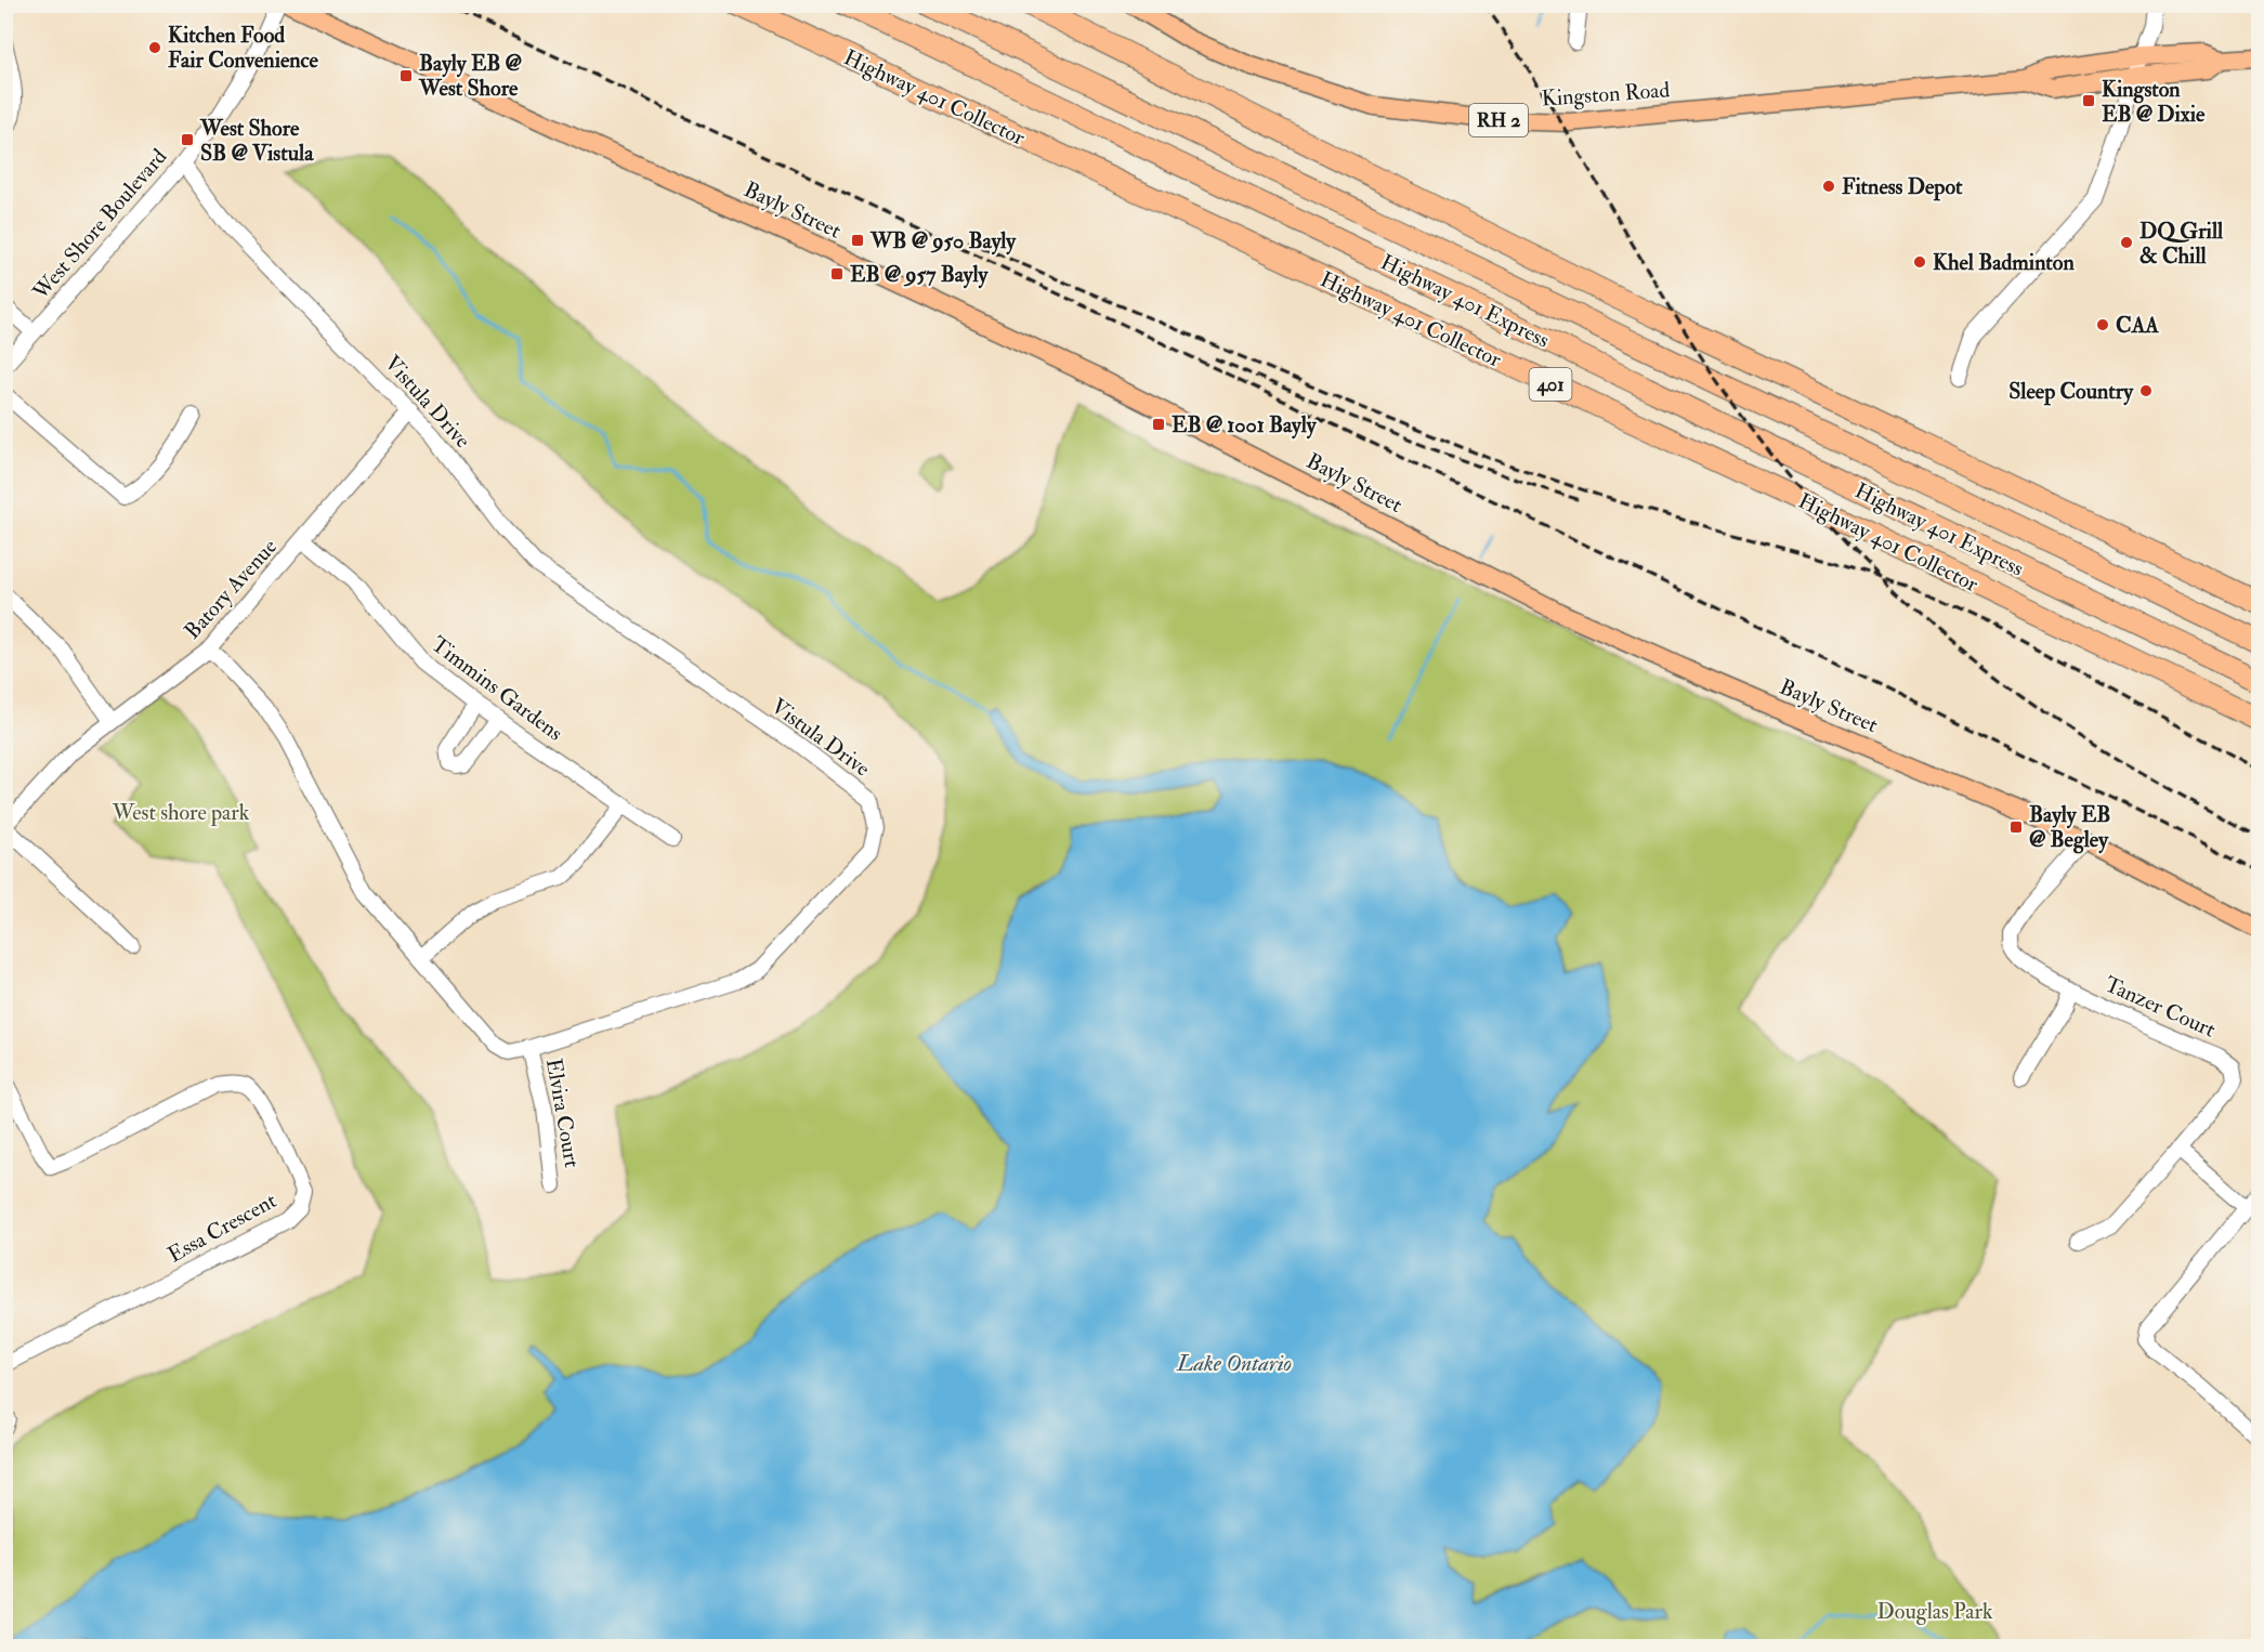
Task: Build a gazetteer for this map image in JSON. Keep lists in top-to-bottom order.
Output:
{
  "streets": {
    "highway": ["Highway 401 Collector", "Highway 401 Express", "401"],
    "main road": ["Kingston Road", "RH 2", "Bayly Street"],
    "street": [
      "West Shore Boulevard",
      "Vistula Drive",
      "Batory Avenue",
      "Timmins Gardens",
      "Tanzer Court",
      "Elvira Court",
      "Essa Crescent"
    ]
  },
  "crossings": [
    ["Bayly Street", "Tanzer Court"],
    ["West Shore Boulevard", "Vistula Drive"],
    ["Vistula Drive", "Batory Avenue"],
    ["Vistula Drive", "Elvira Court"],
    ["Batory Avenue", "Timmins Gardens"]
  ],
  "water": ["Lake Ontario"],
  "parks": ["West shore park", "Douglas Park"],
  "places": {
    "other": [
      "Kitchen Food Fair Convenience",
      "Fitness Depot",
      "DQ Grill & Chill",
      "Khel Badminton",
      "CAA",
      "Sleep Country"
    ],
    "transit": [
      "Bayly EB @ West Shore",
      "Kingston EB @ Dixie",
      "West Shore SB @ Vistula",
      "WB @ 950 Bayly",
      "EB @ 957 Bayly",
      "EB @ 1001 Bayly",
      "Bayly EB @ Begley"
    ]
  }
}
